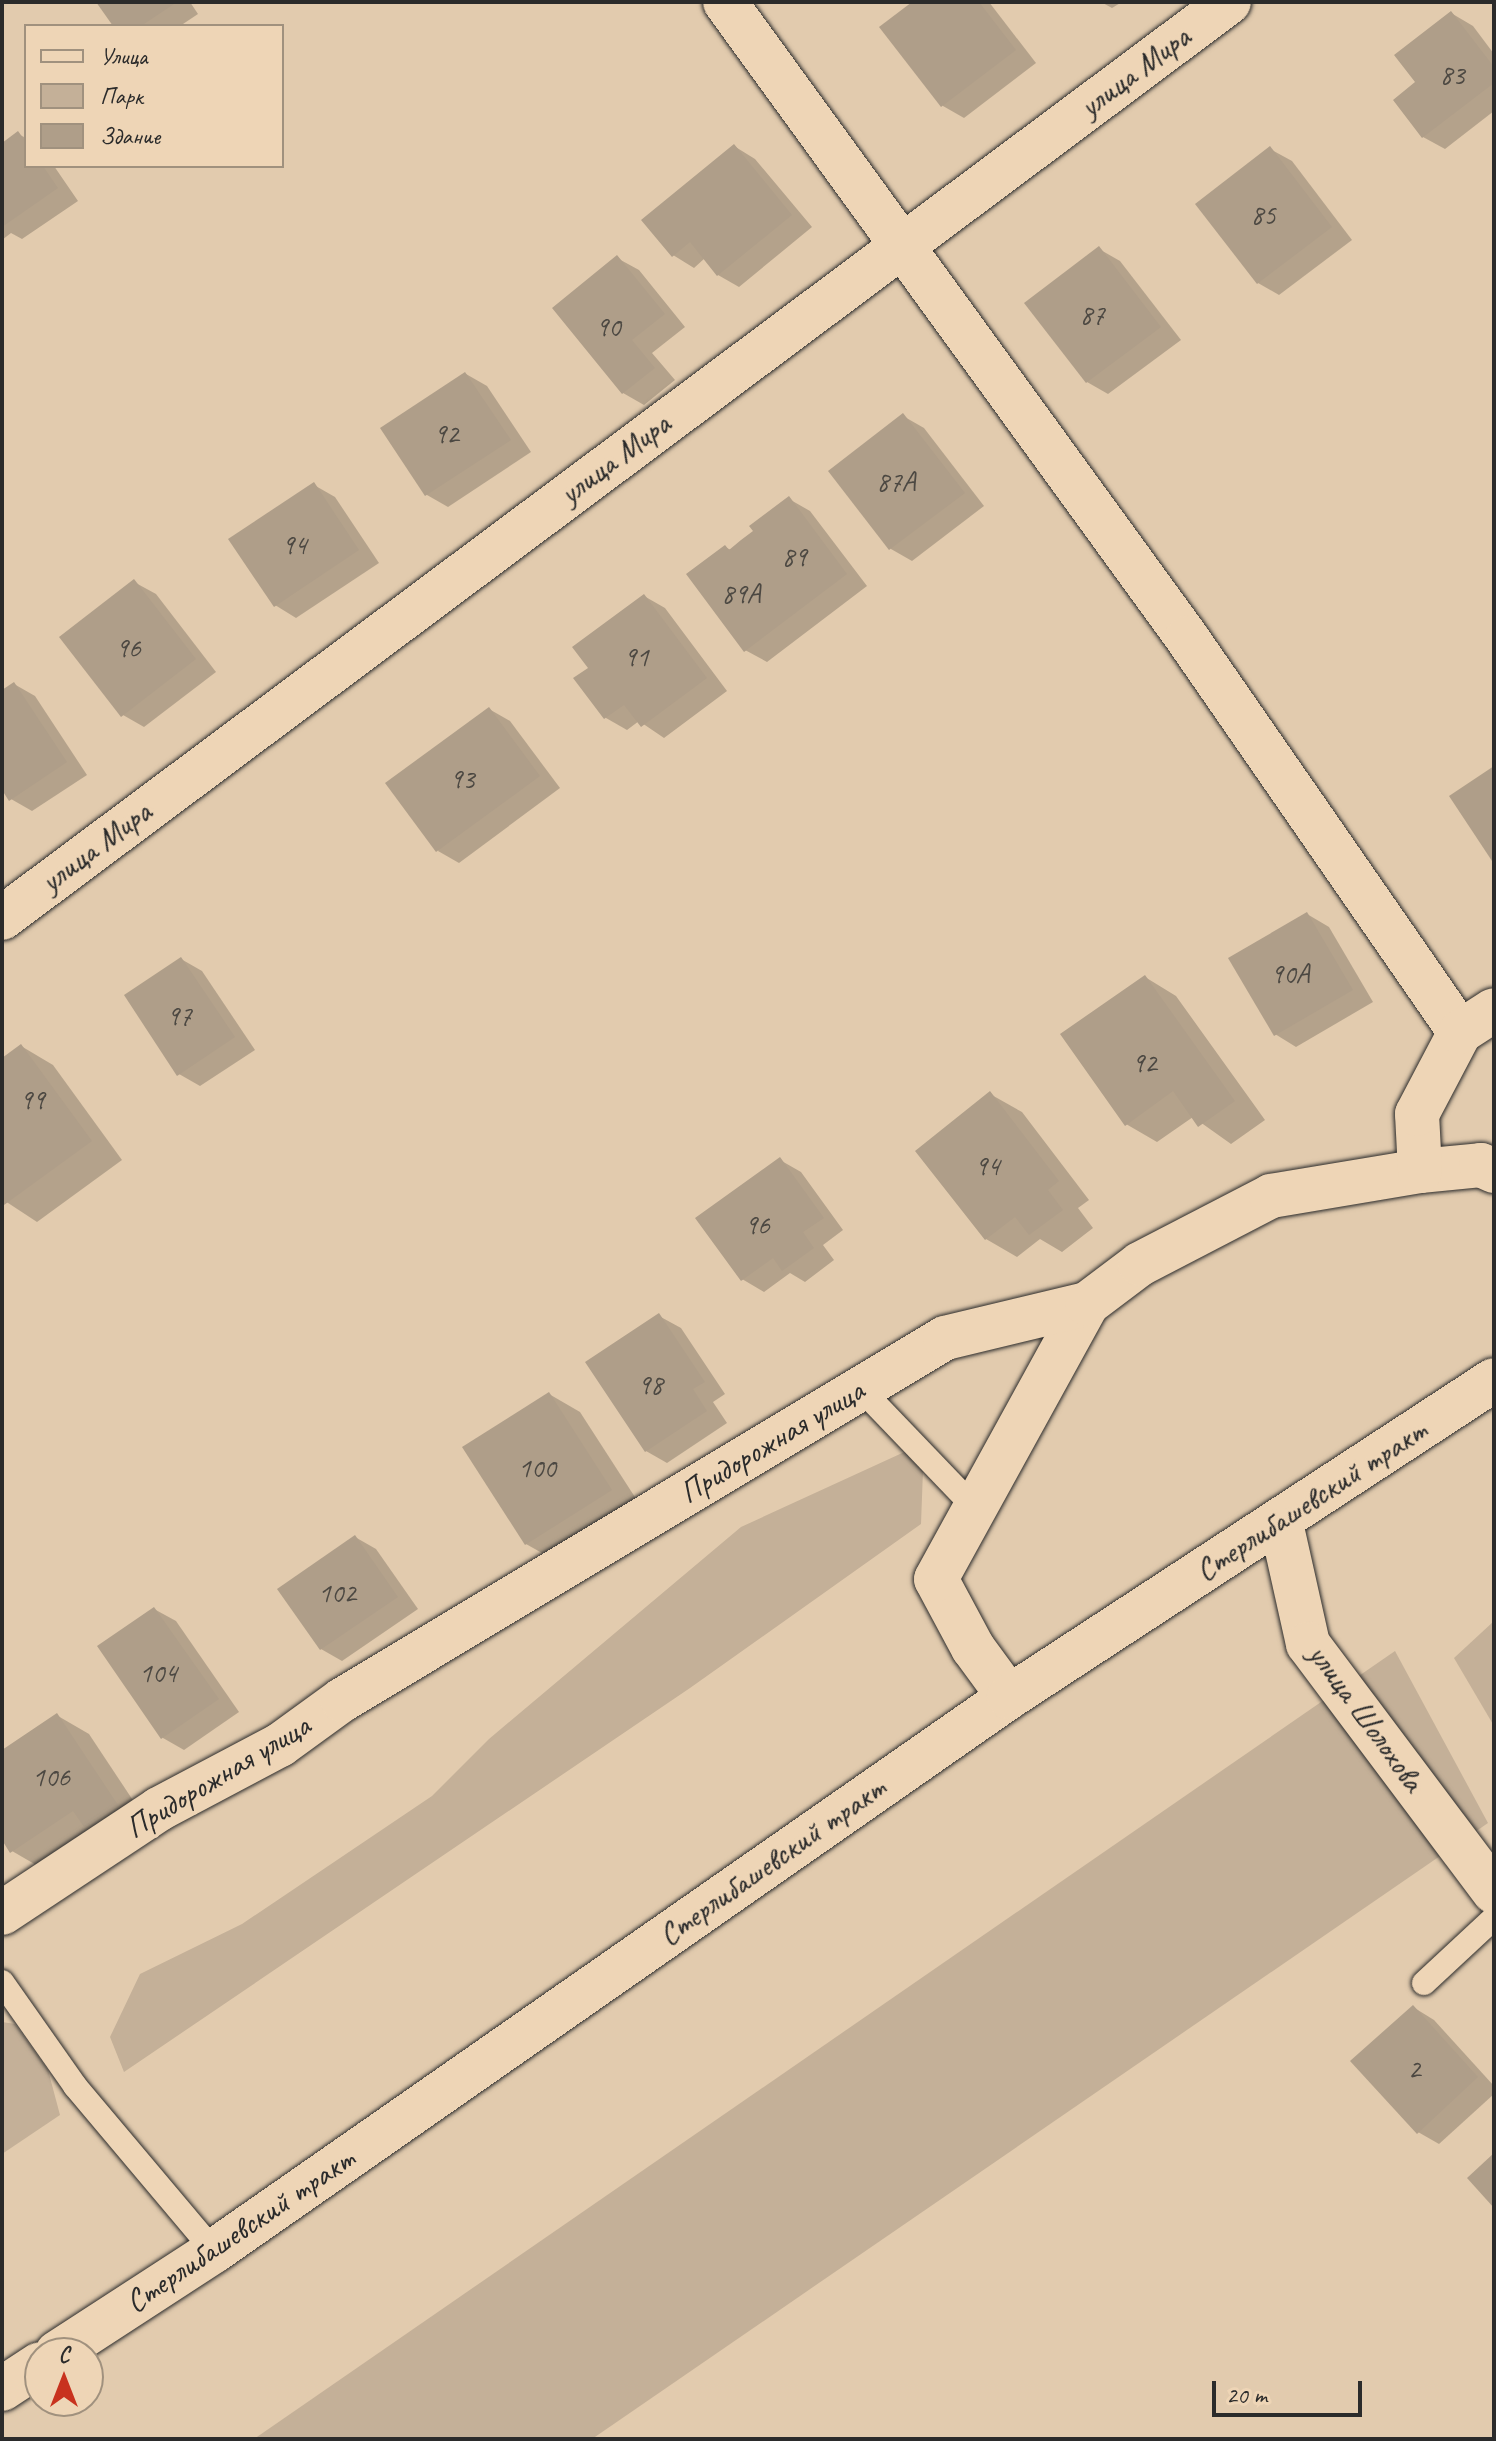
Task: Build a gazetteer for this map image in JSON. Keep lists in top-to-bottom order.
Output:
{
  "streets": {
    "street": [
      "улица Мира",
      "Придорожная улица",
      "Стерлибашевский тракт",
      "улица Шолохова"
    ]
  },
  "crossings": [
    ["Стерлибашевский тракт", "улица Шолохова"]
  ],
  "house_numbers": [
    "83",
    "85",
    "87",
    "90",
    "92",
    "87А",
    "94",
    "89",
    "89А",
    "96",
    "91",
    "93",
    "90А",
    "97",
    "92",
    "99",
    "94",
    "96",
    "98",
    "100",
    "102",
    "104",
    "106",
    "2"
  ],
  "legend": ["Улица", "Парк", "Здание"],
  "scale_bar": "20 m",
  "north": "top"
}
